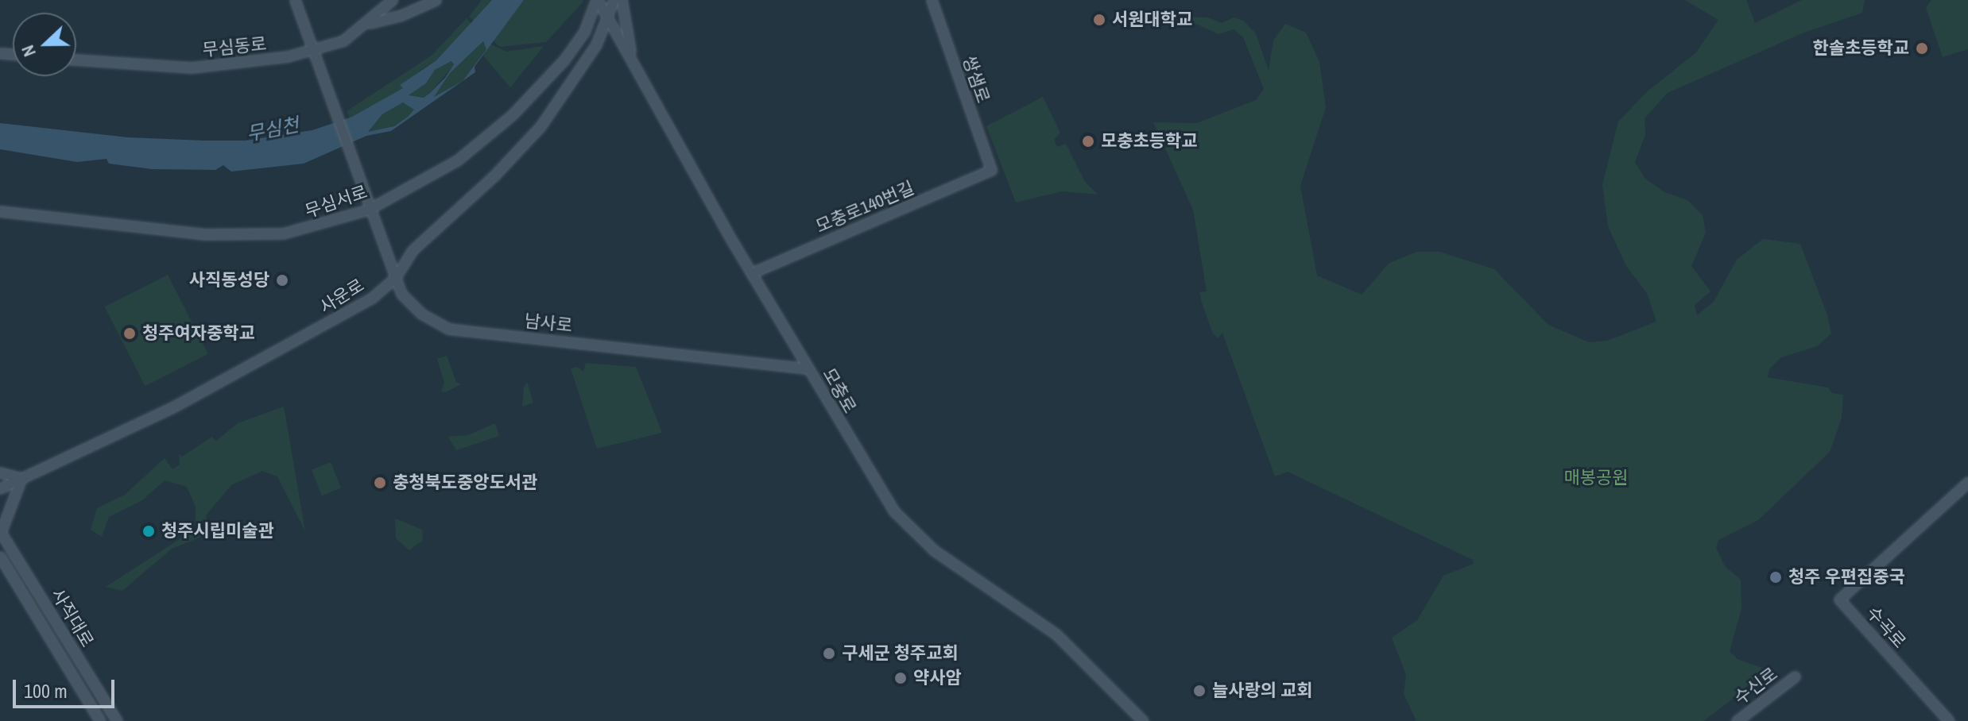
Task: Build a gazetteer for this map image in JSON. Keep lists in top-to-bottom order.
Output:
{
  "streets": {
    "street": [
      "무심동로",
      "쌍샘로",
      "무심서로",
      "모충로140번길",
      "사운로",
      "남사로",
      "모충로",
      "사직대로",
      "수곡로",
      "수신로"
    ]
  },
  "crossings": [
    ["무심동로", "남사로"],
    ["쌍샘로", "모충로140번길"],
    ["무심서로", "남사로"],
    ["무심서로", "모충로"],
    ["모충로140번길", "모충로"],
    ["사운로", "남사로"],
    ["사운로", "모충로"],
    ["남사로", "모충로"]
  ],
  "water": ["무심천"],
  "parks": ["매봉공원"],
  "places": [
    "서원대학교",
    "한솔초등학교",
    "모충초등학교",
    "사직동성당",
    "청주여자중학교",
    "충청북도중앙도서관",
    "청주시립미술관",
    "청주 우편집중국",
    "구세군 청주교회",
    "약사암",
    "늘사랑의 교회"
  ],
  "scale_bar": "100 m",
  "north": "left"
}
